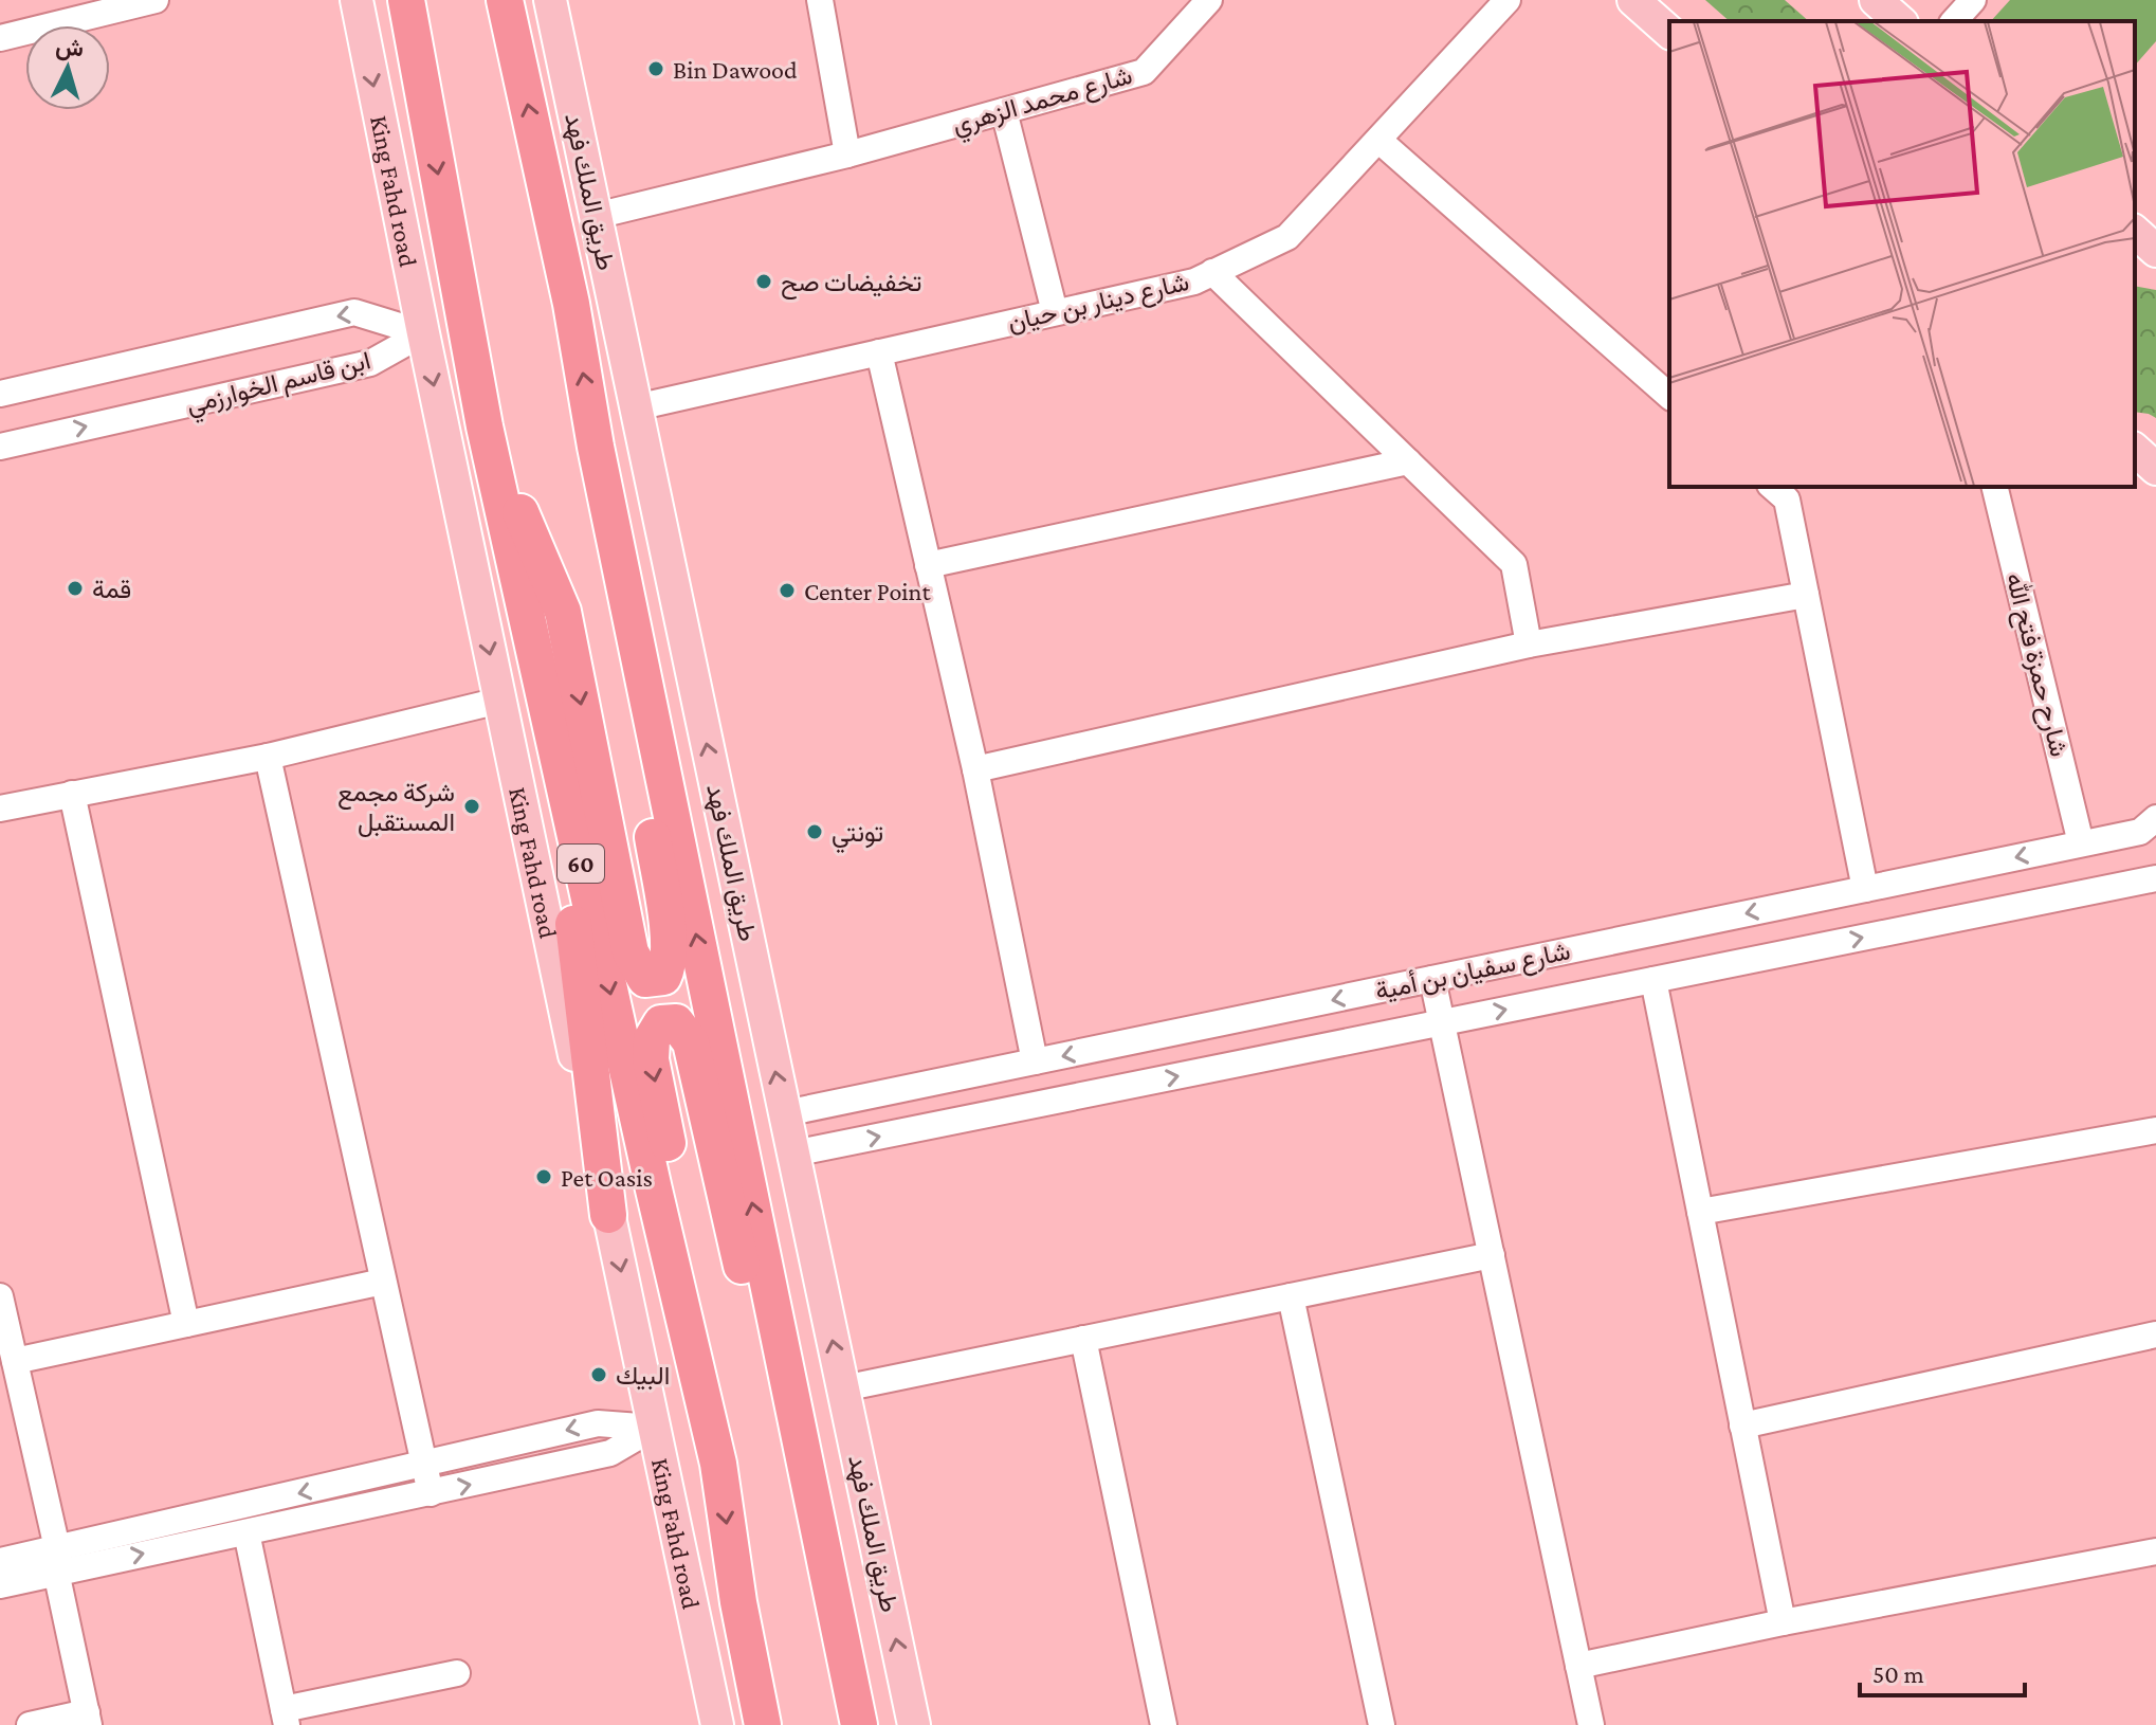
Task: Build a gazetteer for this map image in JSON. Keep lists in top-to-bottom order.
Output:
{
  "streets": {
    "highway": ["طريق الملك فهد", "60"],
    "main road": ["King Fahd road"],
    "street": [
      "شارع محمد الزهري",
      "شارع دينار بن حيان",
      "ابن قاسم الخوارزمي",
      "شارح حمزة فتح الله",
      "شارع سفيان بن أمية"
    ]
  },
  "crossings": [
    ["شارع محمد الزهري", "طريق الملك فهد"],
    ["King Fahd road", "ابن قاسم الخوارزمي"],
    ["طريق الملك فهد", "شارع دينار بن حيان"],
    ["طريق الملك فهد", "شارع سفيان بن أمية"],
    ["شارح حمزة فتح الله", "شارع سفيان بن أمية"]
  ],
  "one_way": ["King Fahd road"],
  "places": [
    "Bin Dawood",
    "تخفيضات صح",
    "قمة",
    "Center Point",
    "شركة مجمع المستقبل",
    "تونتي",
    "Pet Oasis",
    "البيك"
  ],
  "scale_bar": "50 m",
  "north": "top"
}
